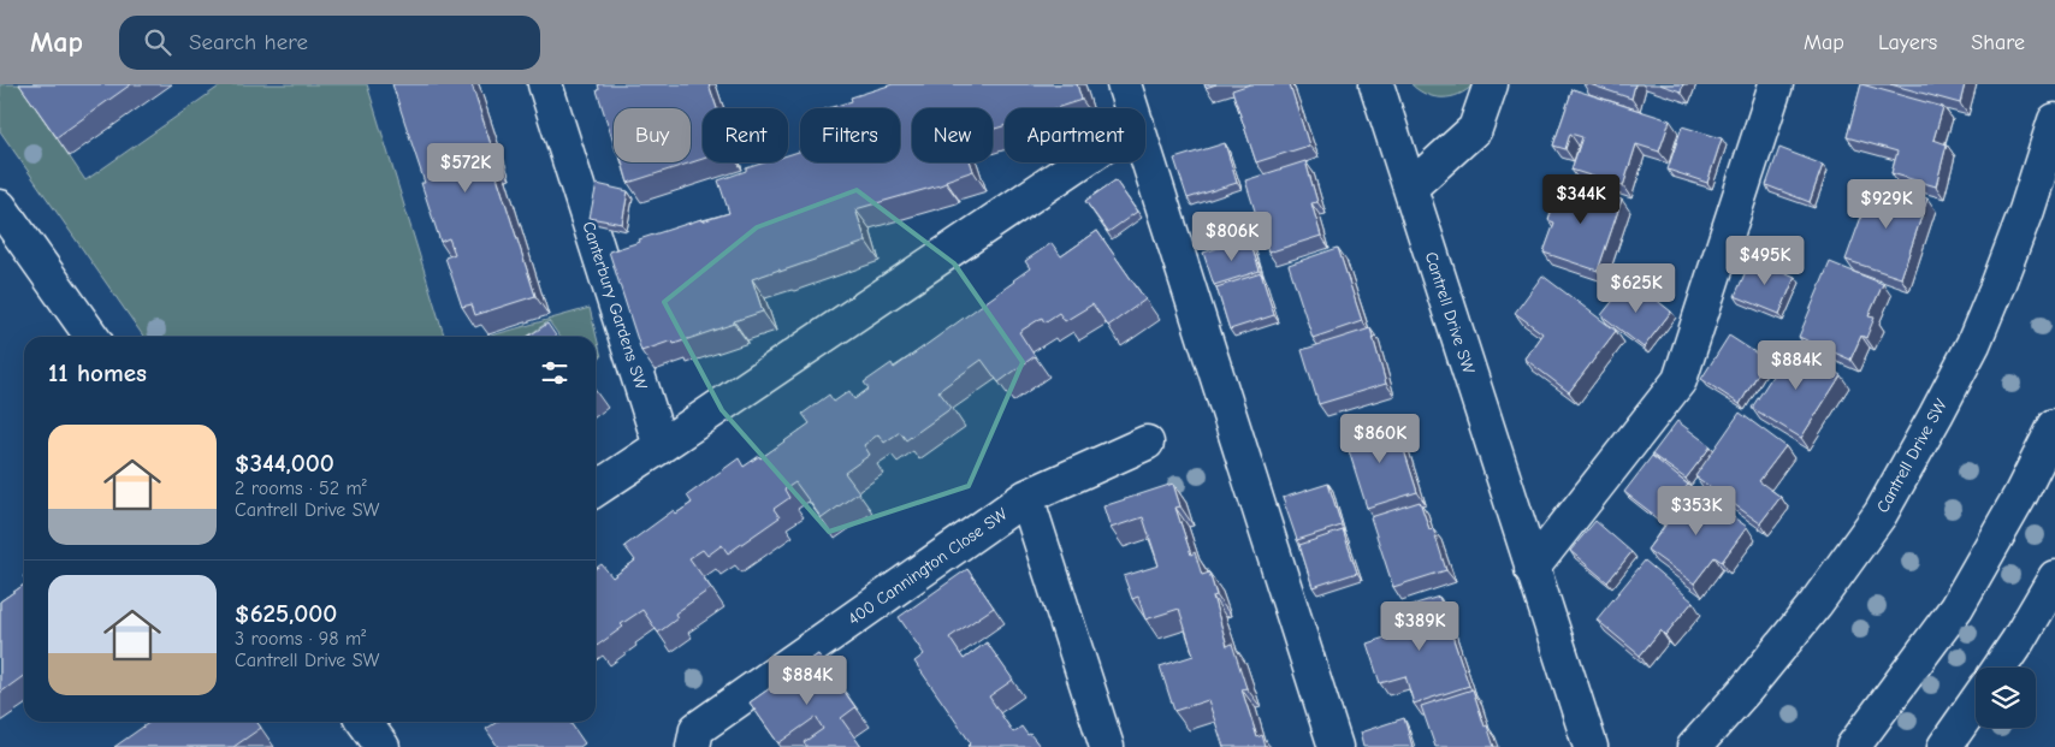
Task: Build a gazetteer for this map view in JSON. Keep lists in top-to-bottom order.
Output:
{
  "streets": {
    "street": ["Canterbury Gardens SW", "Cantrell Drive SW", "400 Cannington Close SW"]
  },
  "page": {
    "header": "Map",
    "search": "Search here",
    "nav": ["Map", "Layers", "Share"],
    "chip": [
      "Buy",
      "Rent",
      "Filters",
      "New",
      "Apartment"
    ],
    "price": [
      "$572K",
      "$344K",
      "$929K",
      "$806K",
      "$495K",
      "$625K",
      "$884K",
      "$860K",
      "$353K",
      "$389K",
      "$884K"
    ],
    "heading": "11 homes",
    "list": [
      {
        "name": "$344,000",
        "note": "2 rooms · 52 m² · Cantrell Drive SW"
      },
      {
        "name": "$625,000",
        "note": "3 rooms · 98 m² · Cantrell Drive SW"
      }
    ]
  }
}
